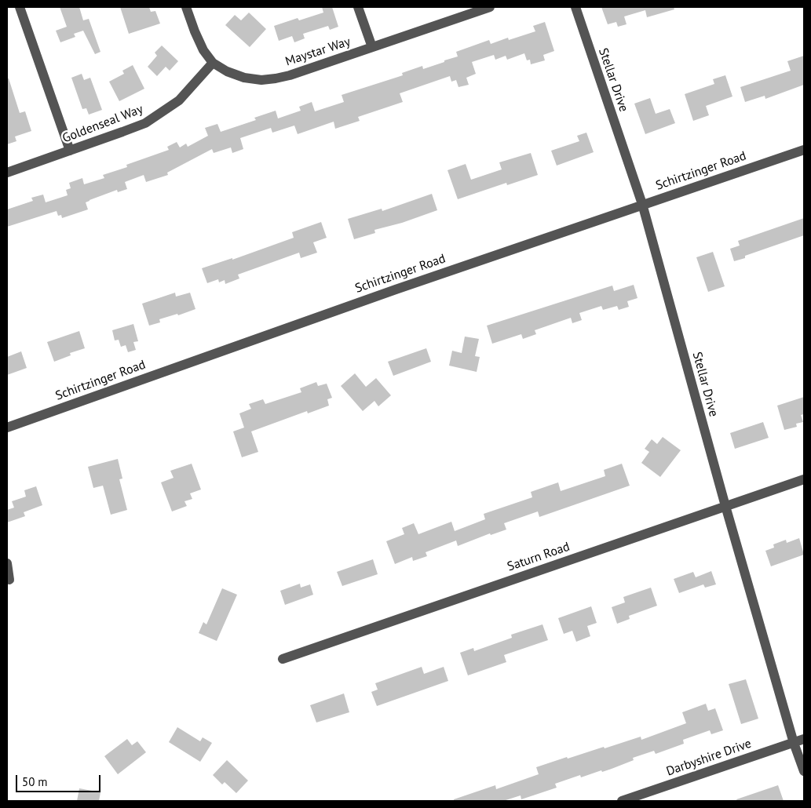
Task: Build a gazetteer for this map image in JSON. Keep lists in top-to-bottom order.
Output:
{
  "streets": {
    "street": [
      "Maystar Way",
      "Stellar Drive",
      "Goldenseal Way",
      "Schirtzinger Road",
      "Saturn Road",
      "Darbyshire Drive"
    ]
  },
  "crossings": [
    ["Maystar Way", "Goldenseal Way"],
    ["Stellar Drive", "Schirtzinger Road"],
    ["Stellar Drive", "Saturn Road"],
    ["Stellar Drive", "Darbyshire Drive"]
  ],
  "scale_bar": "50 m"
}
